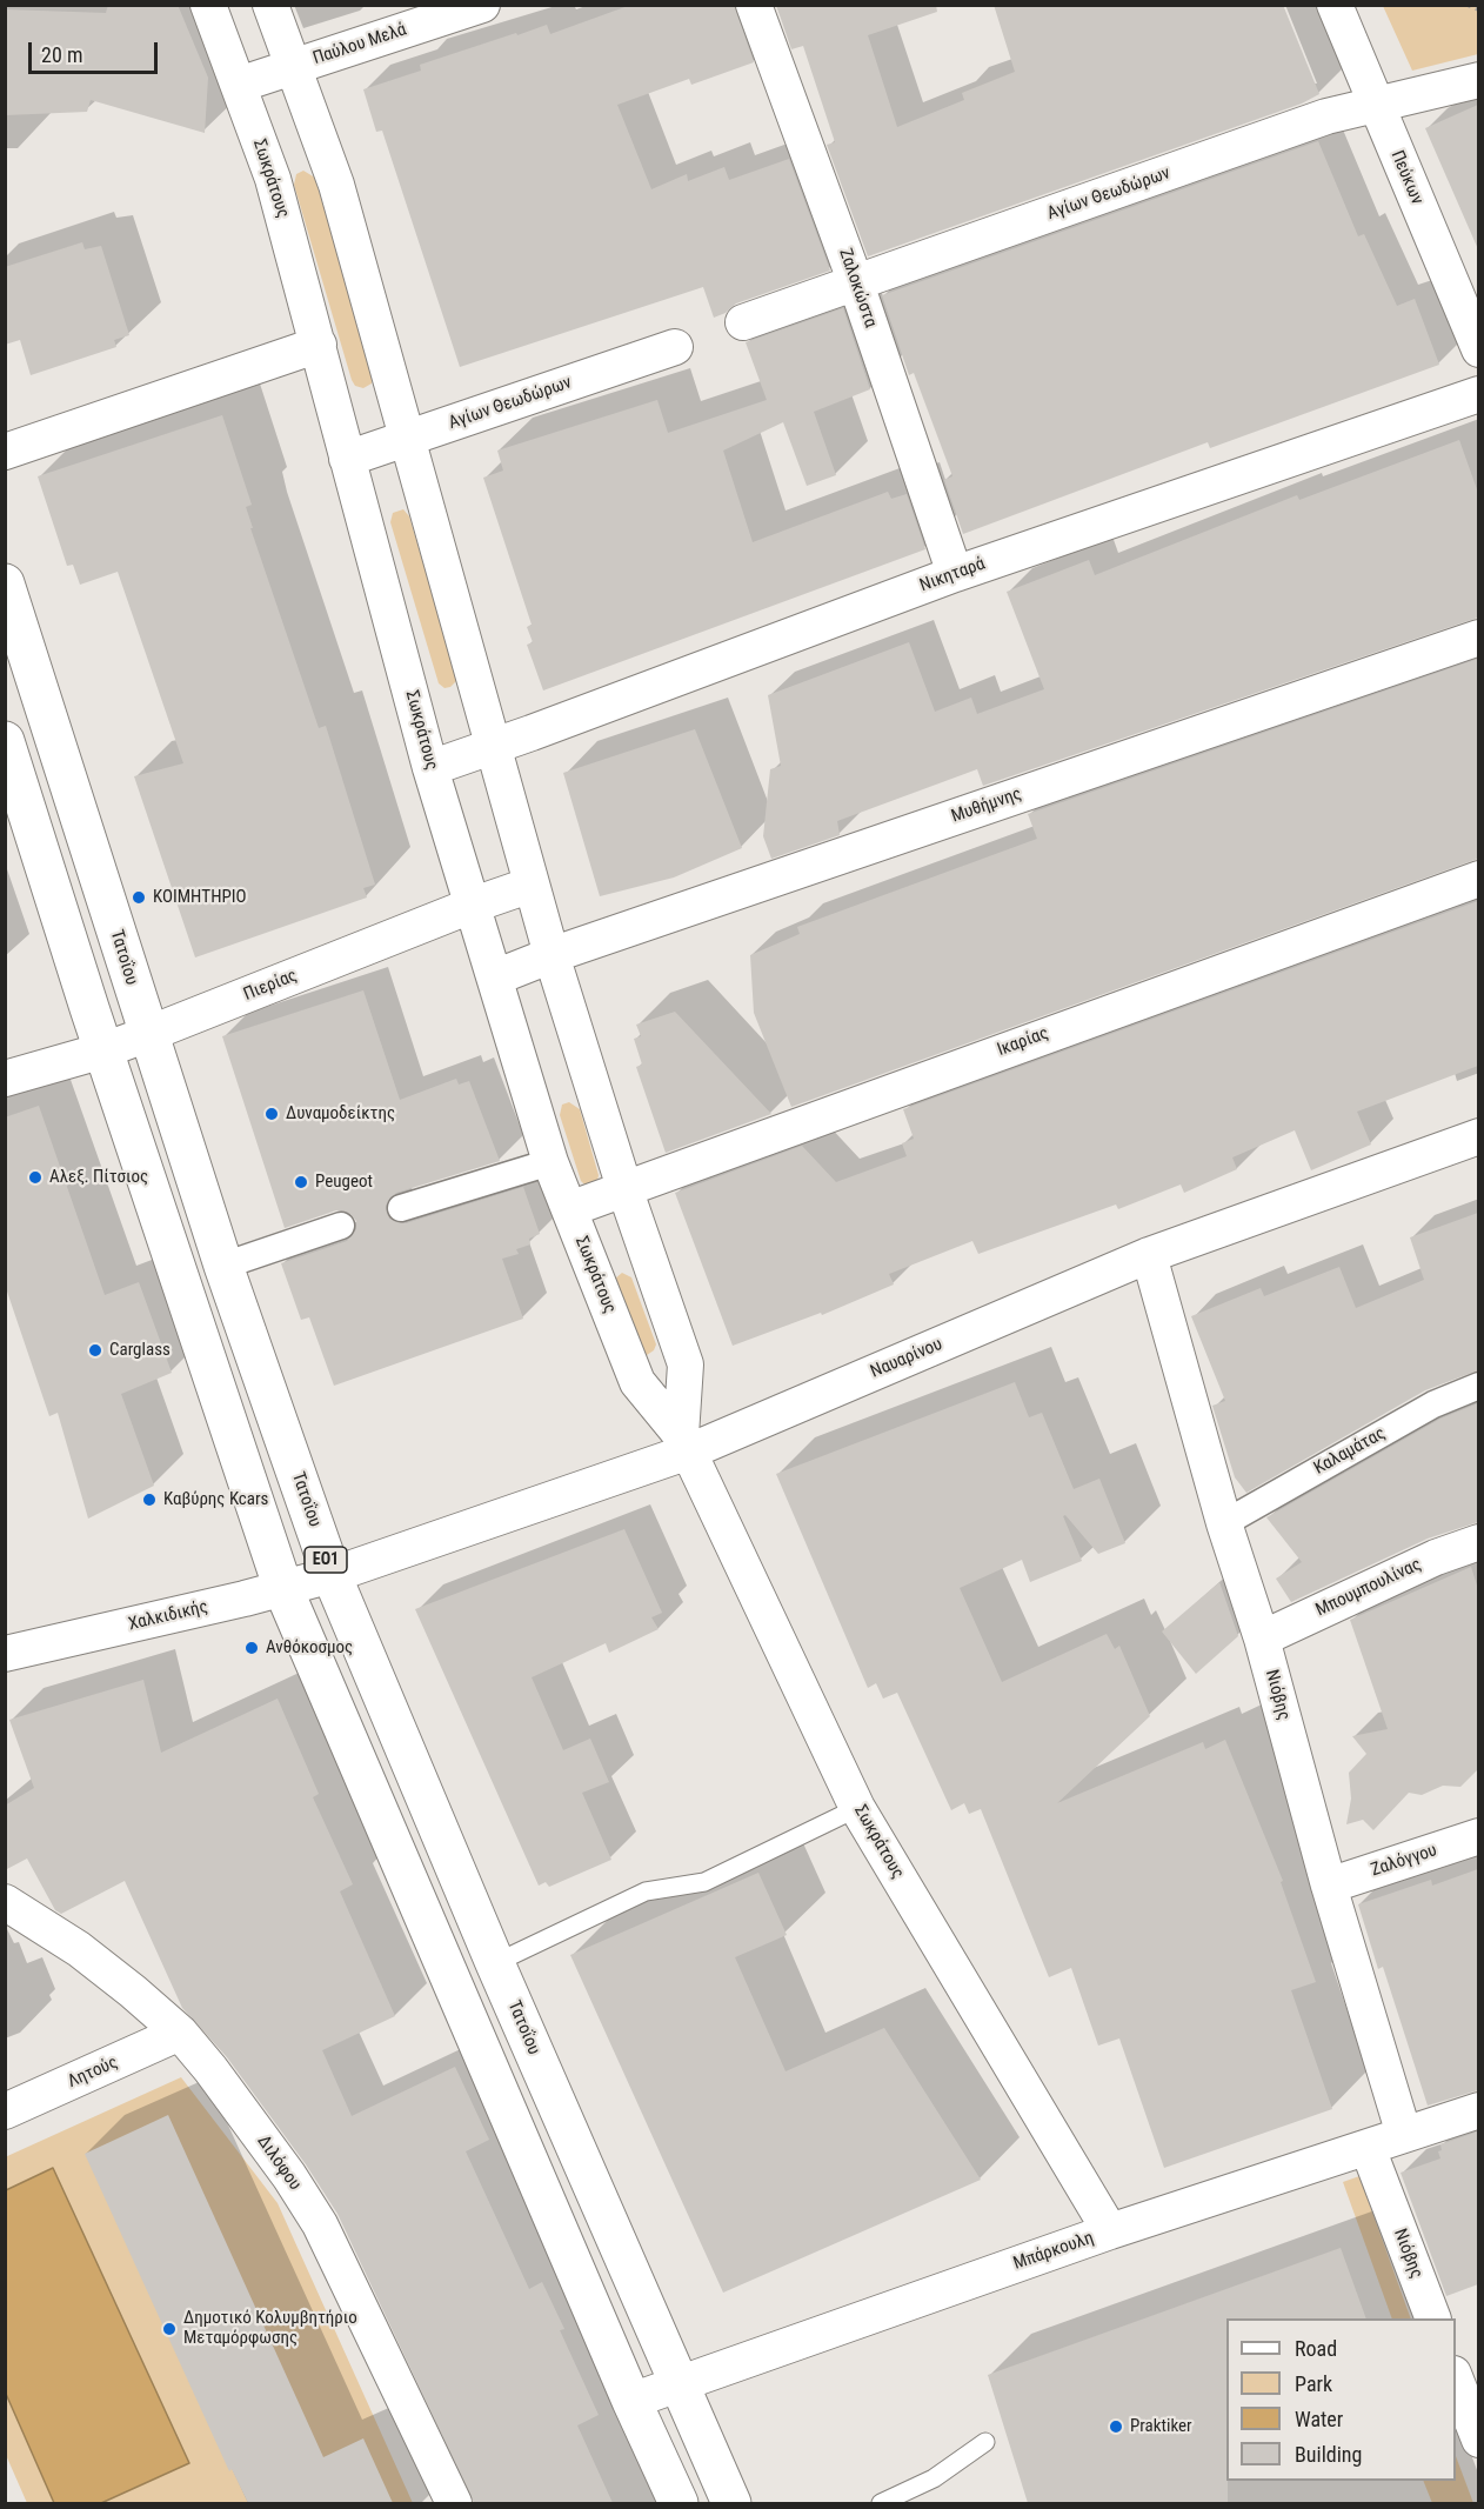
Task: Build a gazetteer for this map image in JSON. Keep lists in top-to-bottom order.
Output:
{
  "streets": {
    "main road": ["Τατοΐου", "ΕΟ1"],
    "street": [
      "Παύλου Μελά",
      "Πεύκων",
      "Σωκράτους",
      "Αγίων Θεωδώρων",
      "Ζαλοκώστα",
      "Νικηταρά",
      "Μυθήμνης",
      "Πιερίας",
      "Ικαρίας",
      "Ναυαρίνου",
      "Καλαμάτας",
      "Μπουμπουλίνας",
      "Χαλκιδικής",
      "Νιόβης",
      "Ζαλόγγου",
      "Λητούς",
      "Διλόφου",
      "Μπάρκουλη"
    ]
  },
  "crossings": [
    ["Παύλου Μελά", "Σωκράτους"],
    ["Πεύκων", "Αγίων Θεωδώρων"],
    ["Σωκράτους", "Αγίων Θεωδώρων"],
    ["Σωκράτους", "Νικηταρά"],
    ["Σωκράτους", "Μυθήμνης"],
    ["Σωκράτους", "Πιερίας"],
    ["Σωκράτους", "Ικαρίας"],
    ["Σωκράτους", "Ναυαρίνου"],
    ["Σωκράτους", "Μπάρκουλη"],
    ["Αγίων Θεωδώρων", "Ζαλοκώστα"],
    ["Ζαλοκώστα", "Νικηταρά"],
    ["Τατοΐου", "Πιερίας"],
    ["Τατοΐου", "Ναυαρίνου"],
    ["Τατοΐου", "Χαλκιδικής"],
    ["Τατοΐου", "Μπάρκουλη"],
    ["Πιερίας", "ΕΟ1"],
    ["Ναυαρίνου", "Χαλκιδικής"],
    ["Ναυαρίνου", "Νιόβης"],
    ["Καλαμάτας", "Νιόβης"],
    ["ΕΟ1", "Χαλκιδικής"],
    ["ΕΟ1", "Μπάρκουλη"],
    ["Μπουμπουλίνας", "Νιόβης"],
    ["Νιόβης", "Ζαλόγγου"],
    ["Νιόβης", "Μπάρκουλη"],
    ["Λητούς", "Διλόφου"]
  ],
  "places": [
    "ΚΟΙΜΗΤΗΡΙΟ",
    "Δυναμοδείκτης",
    "Αλεξ. Πίτσιος",
    "Peugeot",
    "Carglass",
    "Καβύρης Kcars",
    "Ανθόκοσμος",
    "Δημοτικό Κολυμβητήριο Μεταμόρφωσης",
    "Praktiker"
  ],
  "legend": [
    "Road",
    "Park",
    "Water",
    "Building"
  ],
  "scale_bar": "20 m"
}
